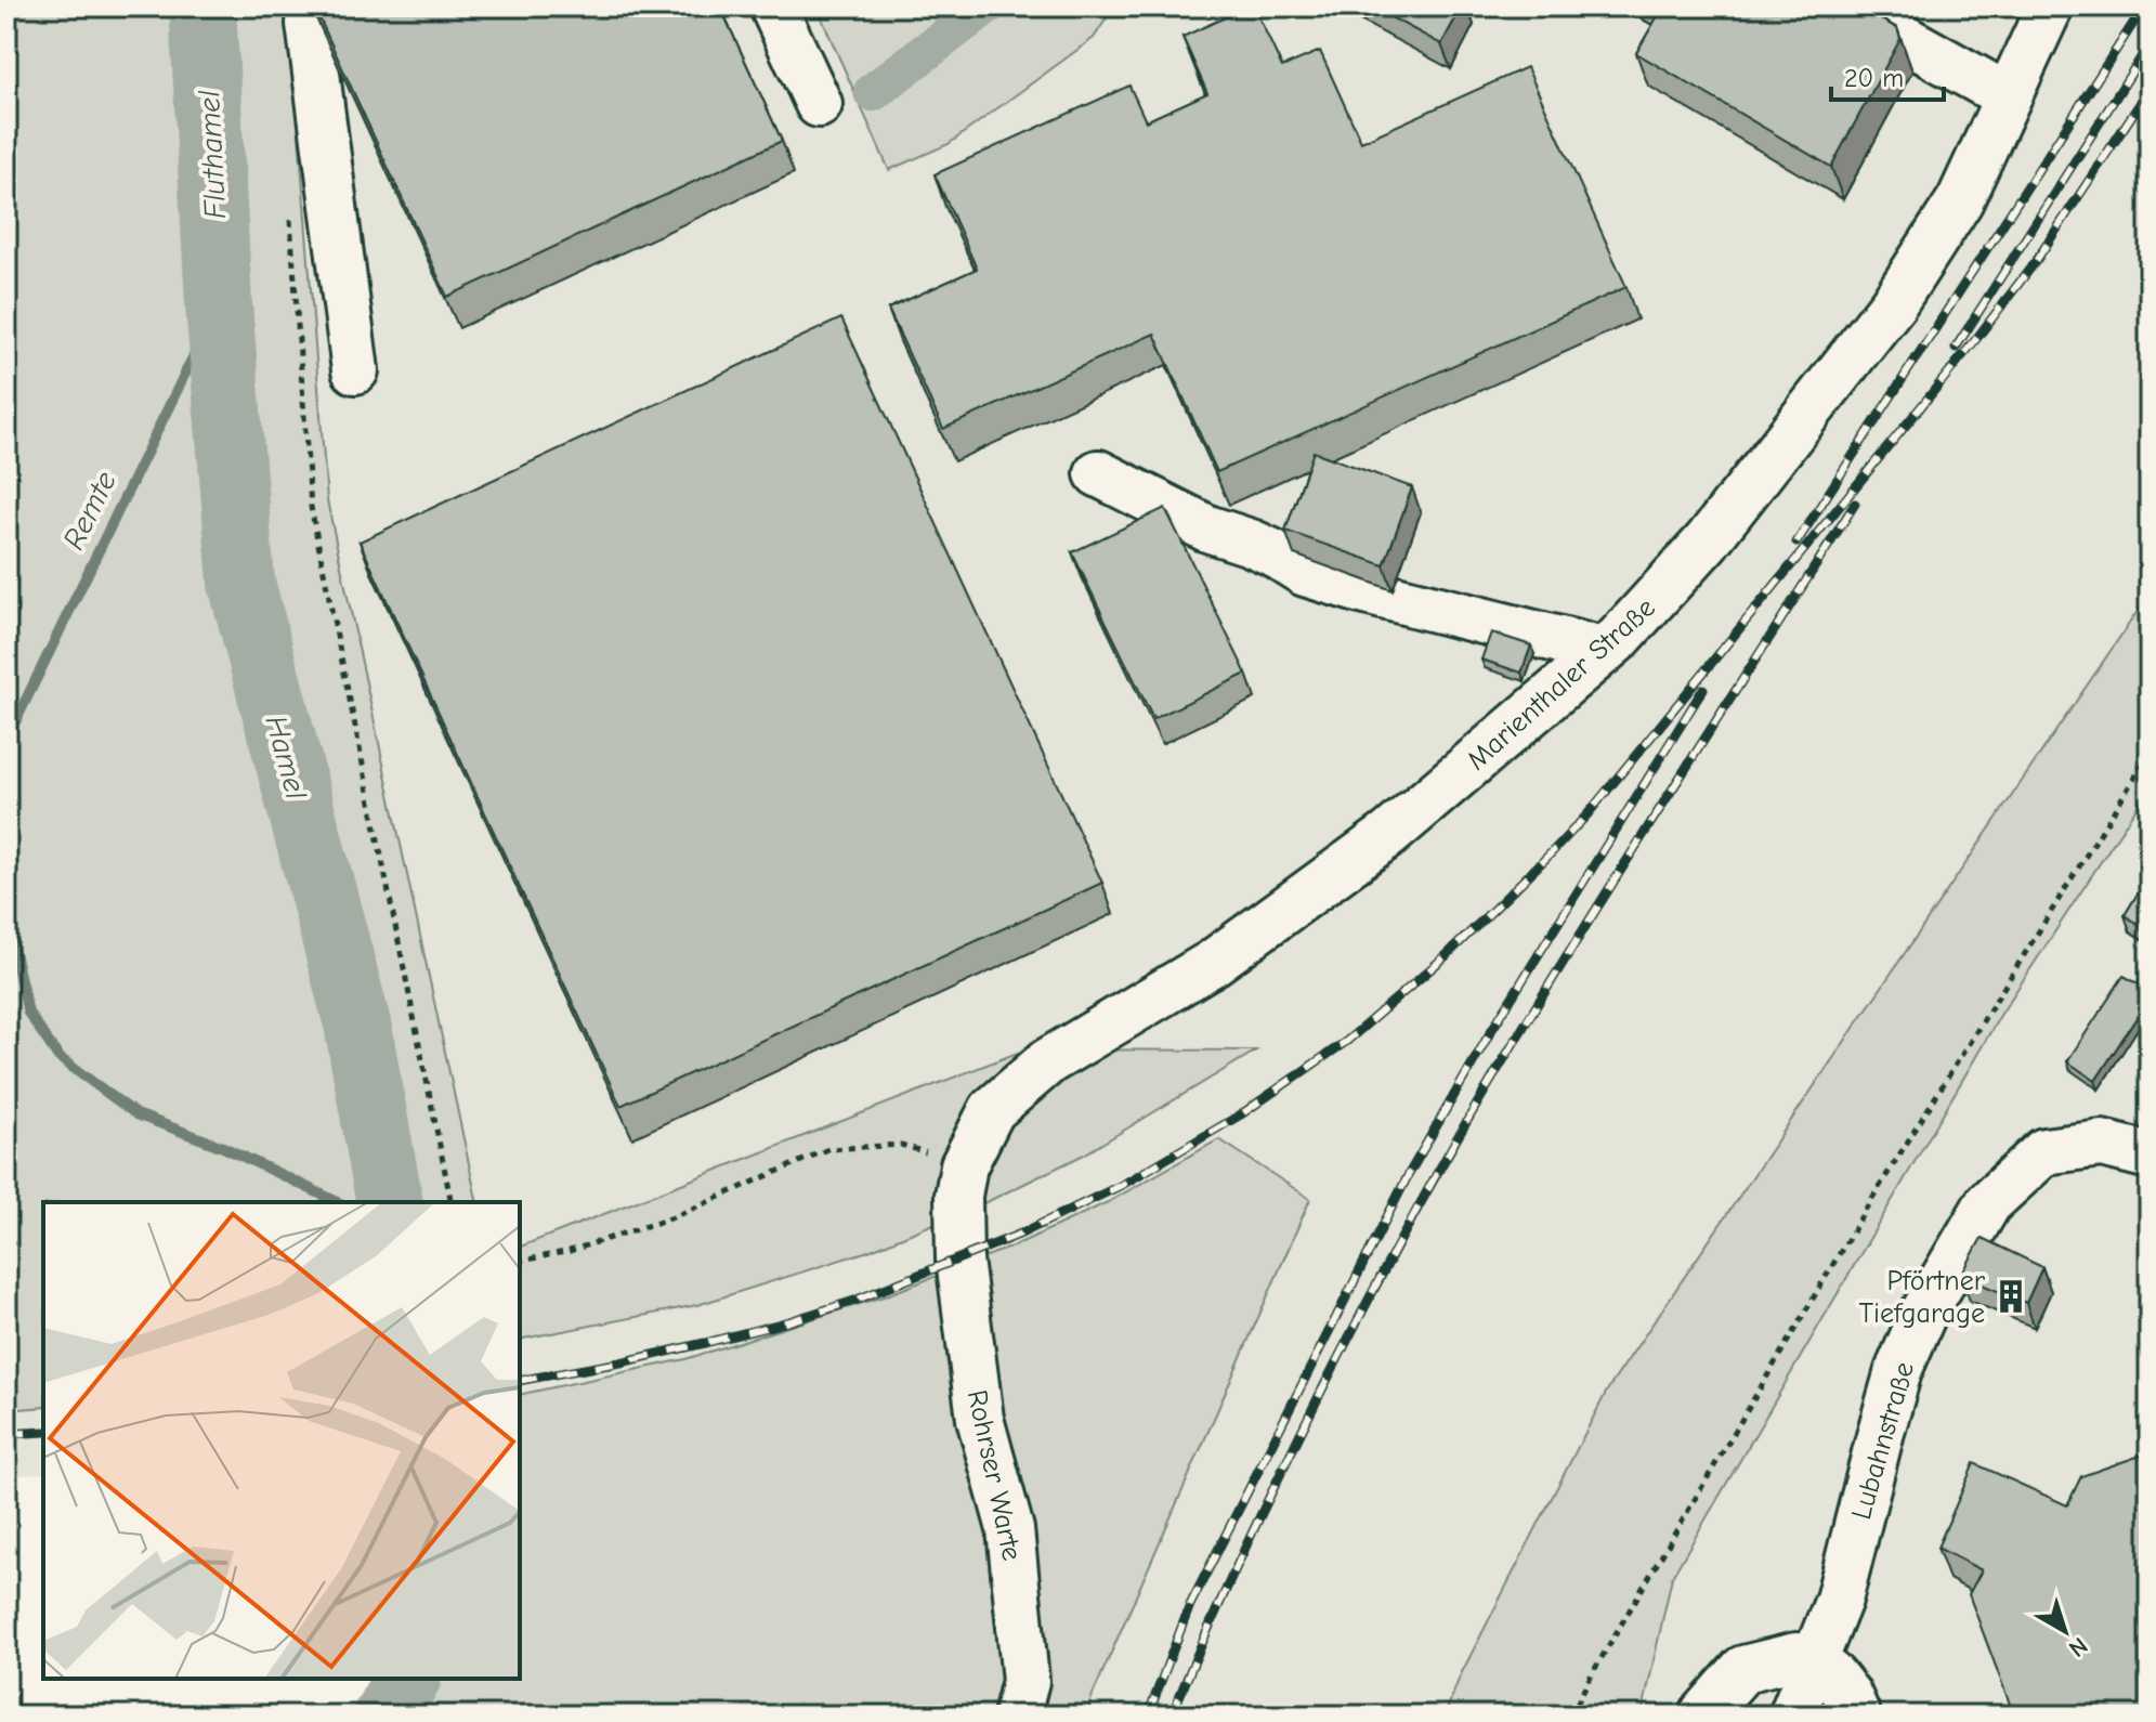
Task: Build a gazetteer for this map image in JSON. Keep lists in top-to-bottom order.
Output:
{
  "streets": {
    "street": ["Marienthaler Straße", "Lubahnstraße", "Rohrser Warte"]
  },
  "crossings": [
    ["Marienthaler Straße", "Rohrser Warte"]
  ],
  "water": ["Fluthamel", "Remte", "Hamel"],
  "places": {
    "building": ["Pförtner Tiefgarage"]
  },
  "scale_bar": "20 m",
  "north": "bottom right"
}
